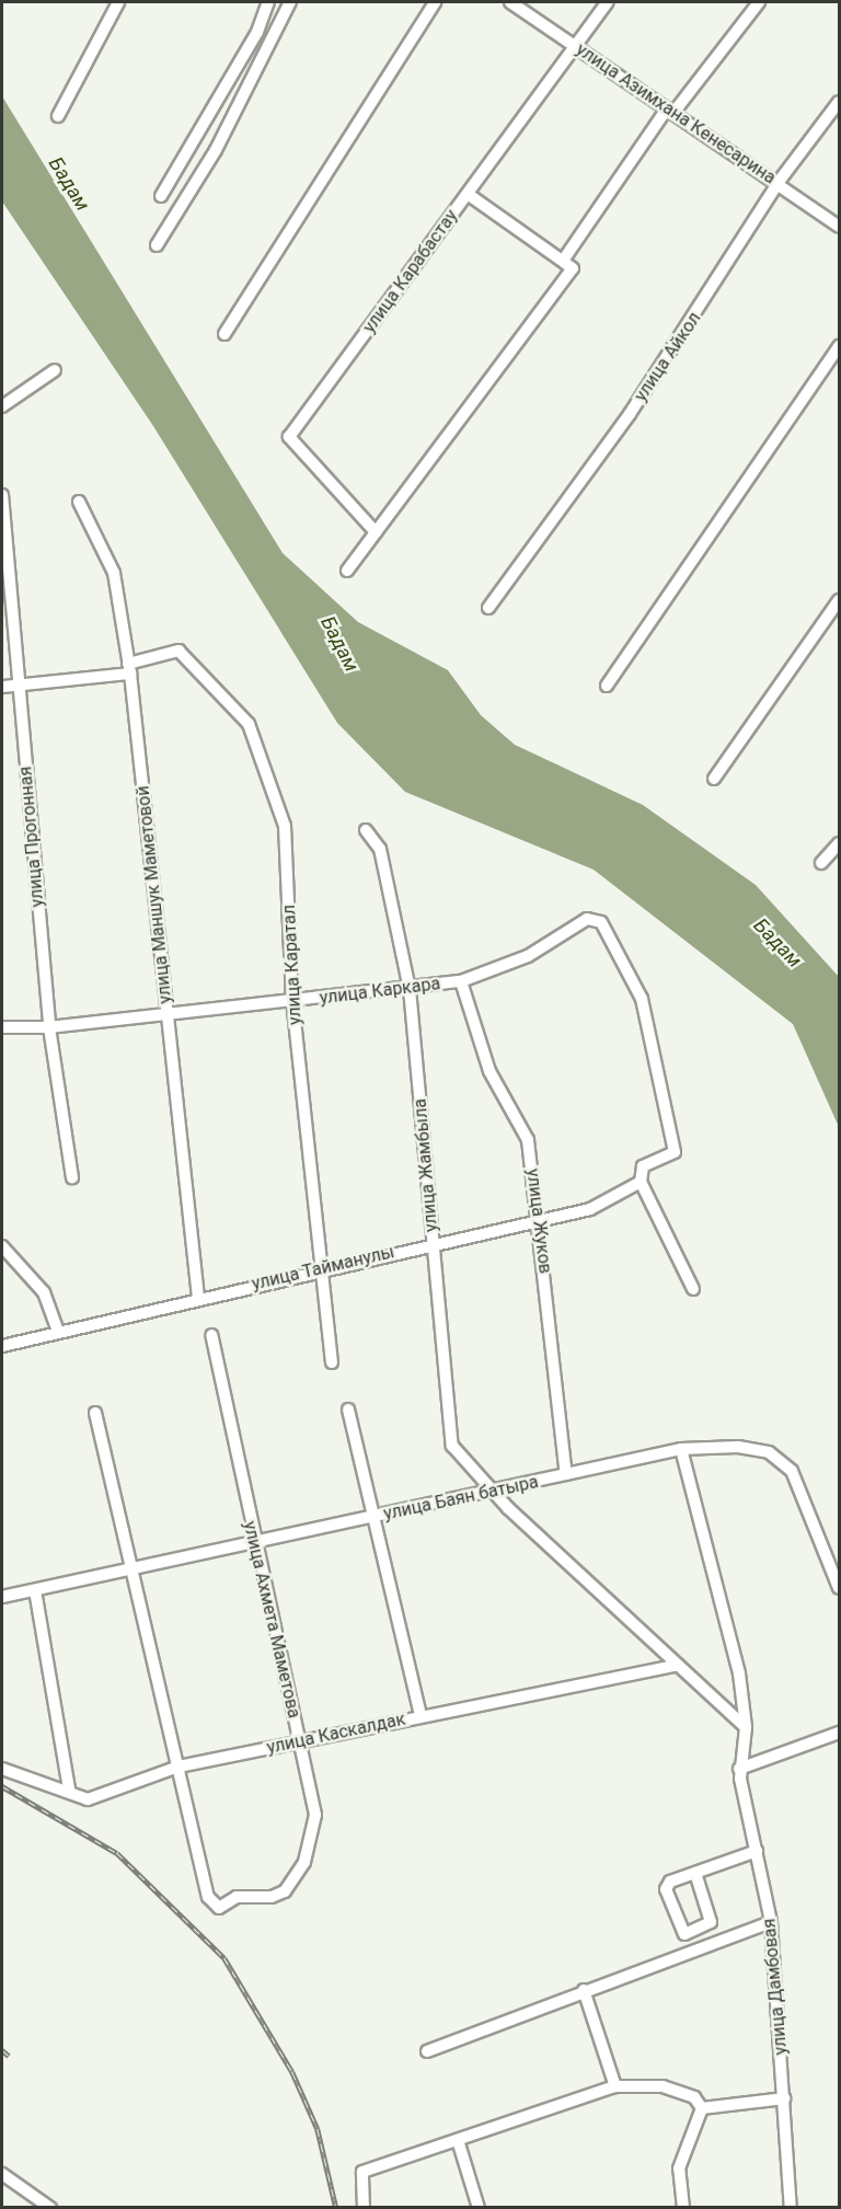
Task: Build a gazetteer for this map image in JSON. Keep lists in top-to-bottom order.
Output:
{
  "streets": {
    "street": [
      "улица Азимхана Кенесарина",
      "улица Карабастау",
      "улица Айкол",
      "улица Прогонная",
      "улица Маншук Маметовой",
      "улица Каратал",
      "улица Каркара",
      "улица Жамбыла",
      "улица Жуков",
      "улица Тайманулы",
      "улица Баян батыра",
      "улица Ахмета Маметова",
      "улица Каскалдак",
      "улица Дамбовая"
    ]
  },
  "crossings": [
    ["улица Азимхана Кенесарина", "улица Карабастау"],
    ["улица Азимхана Кенесарина", "улица Айкол"],
    ["улица Прогонная", "улица Каркара"],
    ["улица Маншук Маметовой", "улица Каратал"],
    ["улица Маншук Маметовой", "улица Каркара"],
    ["улица Маншук Маметовой", "улица Тайманулы"],
    ["улица Каратал", "улица Каркара"],
    ["улица Каратал", "улица Тайманулы"],
    ["улица Каркара", "улица Жамбыла"],
    ["улица Каркара", "улица Жуков"],
    ["улица Каркара", "улица Тайманулы"],
    ["улица Жамбыла", "улица Тайманулы"],
    ["улица Жамбыла", "улица Баян батыра"],
    ["улица Жамбыла", "улица Каскалдак"],
    ["улица Жуков", "улица Тайманулы"],
    ["улица Жуков", "улица Баян батыра"],
    ["улица Баян батыра", "улица Ахмета Маметова"],
    ["улица Ахмета Маметова", "улица Каскалдак"]
  ],
  "water": ["Бадам"]
}
